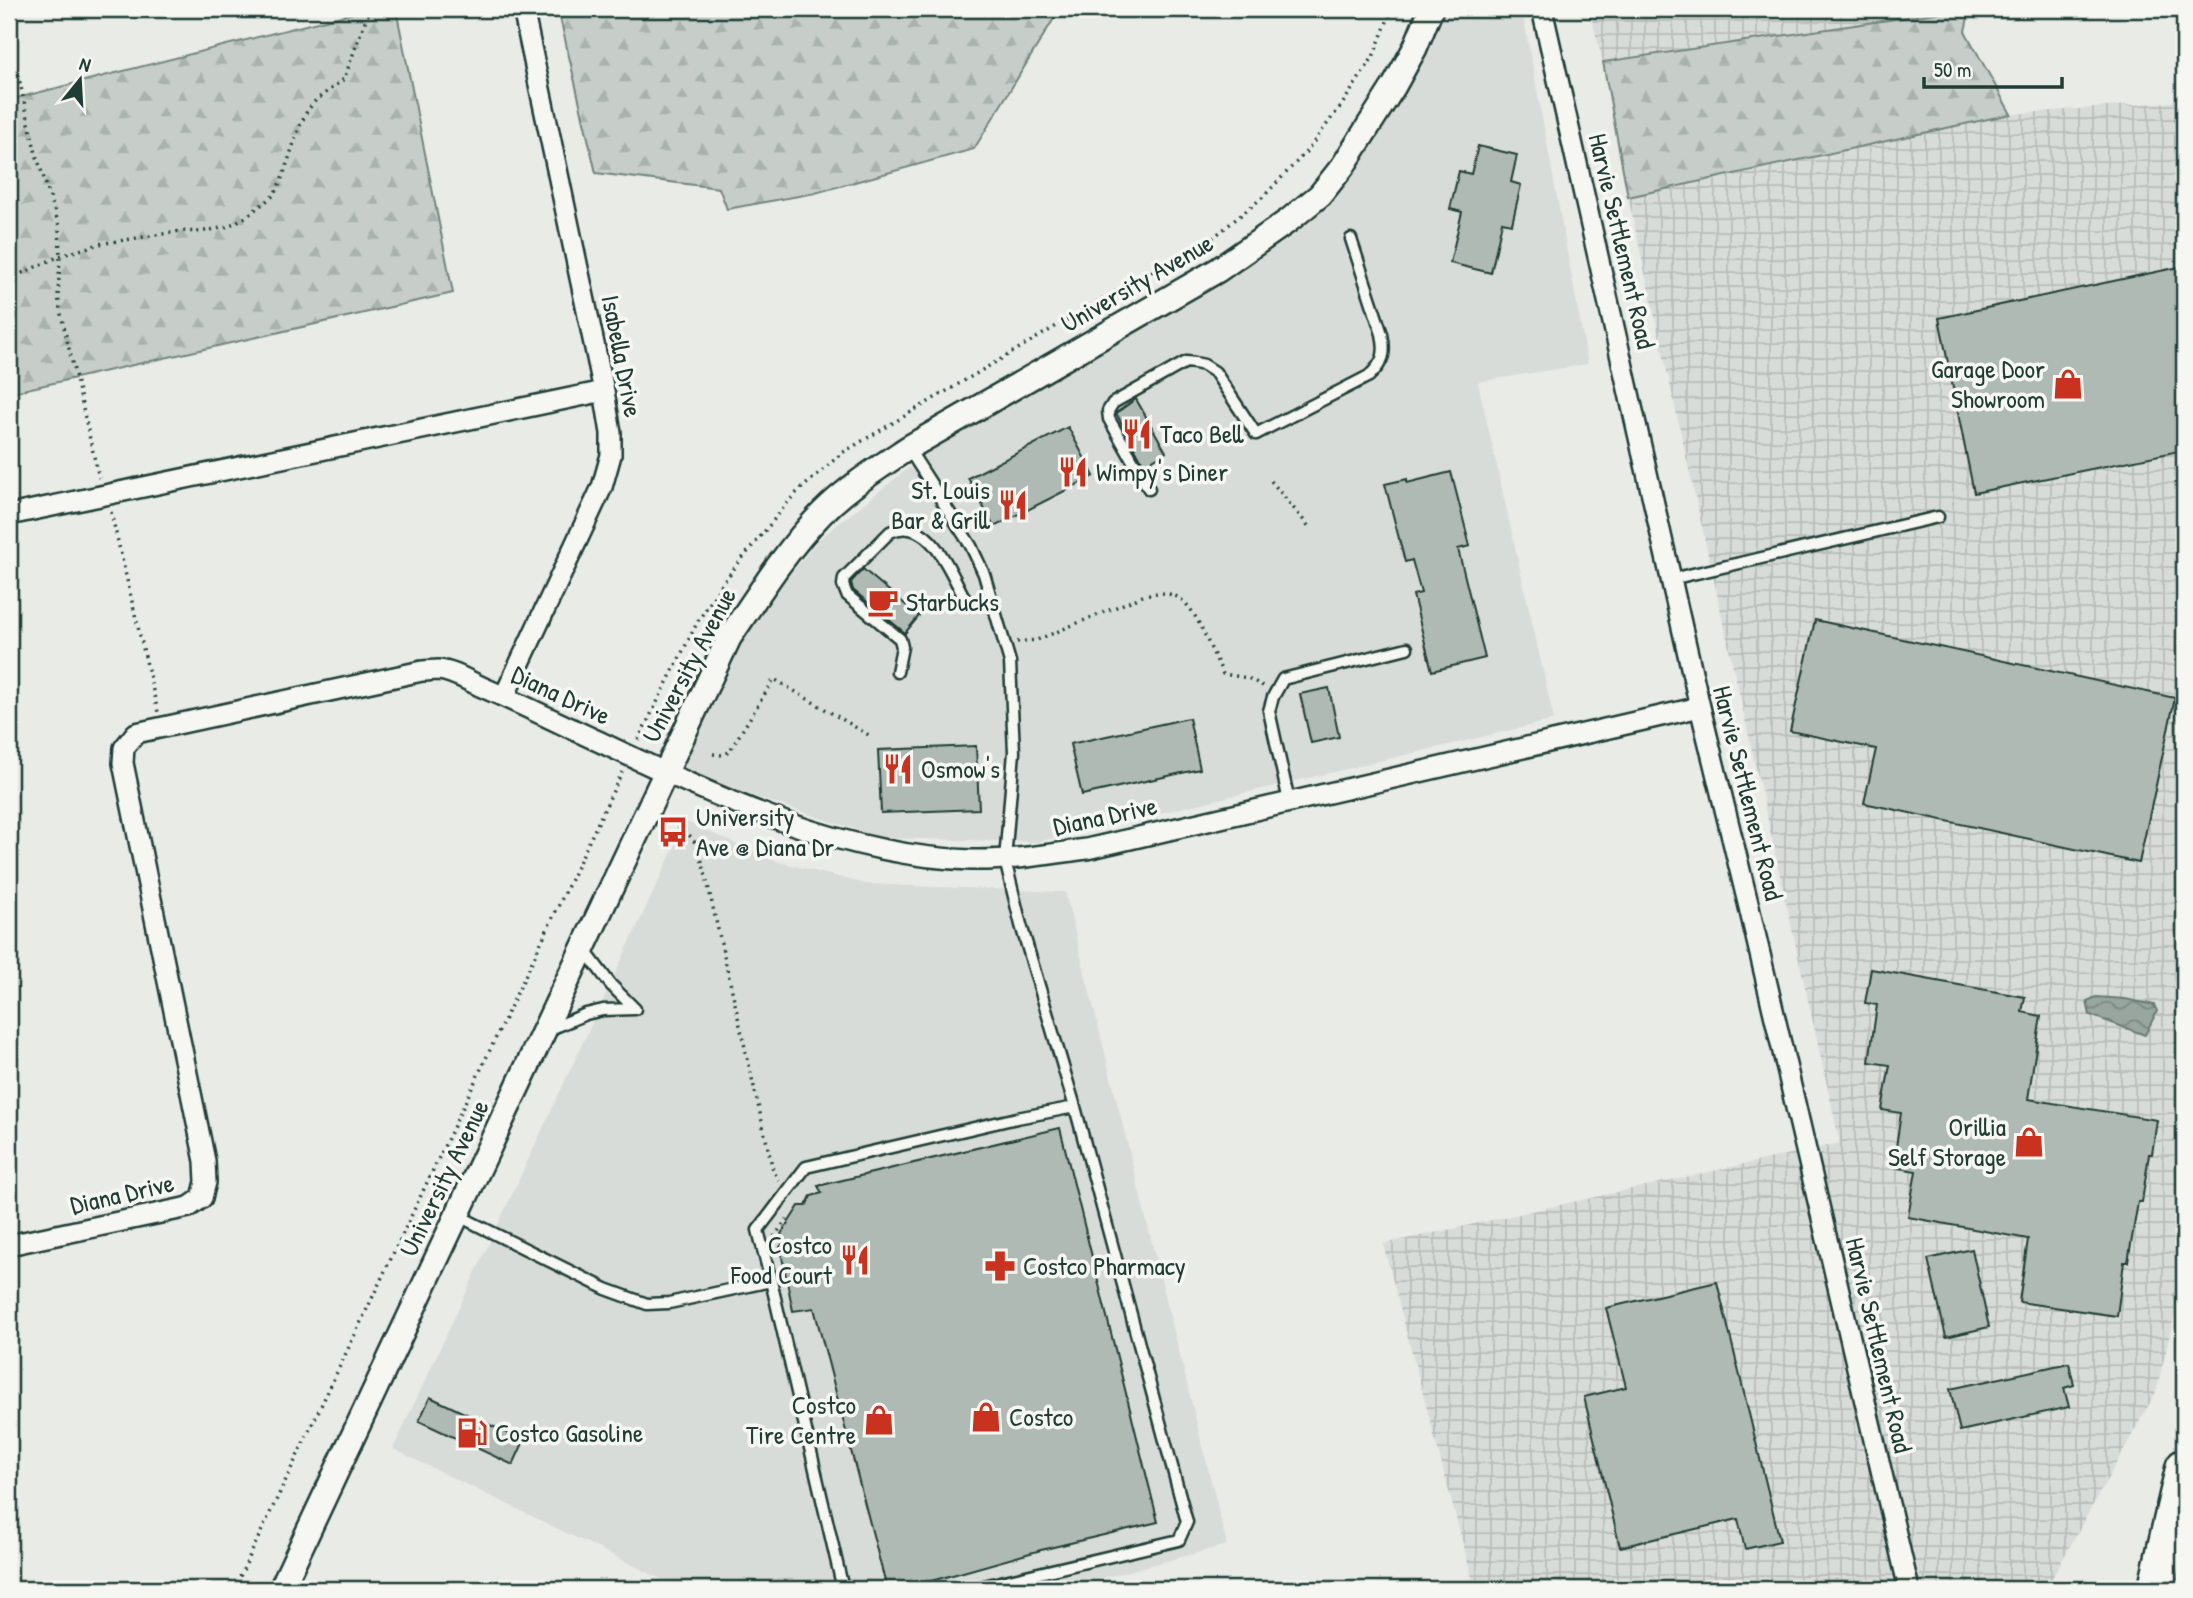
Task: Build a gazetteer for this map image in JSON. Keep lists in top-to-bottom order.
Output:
{
  "streets": {
    "street": [
      "Harvie Settlement Road",
      "University Avenue",
      "Isabella Drive",
      "Diana Drive"
    ]
  },
  "crossings": [
    ["Harvie Settlement Road", "Diana Drive"],
    ["University Avenue", "Diana Drive"],
    ["Isabella Drive", "Diana Drive"]
  ],
  "places": {
    "shop": [
      "Garage Door Showroom",
      "Orillia Self Storage",
      "Costco",
      "Costco Tire Centre"
    ],
    "restaurant": [
      "Taco Bell",
      "Wimpy's Diner",
      "St. Louis Bar & Grill",
      "Osmow's",
      "Costco Food Court"
    ],
    "cafe": ["Starbucks"],
    "bus stop": ["University Ave @ Diana Dr"],
    "pharmacy": ["Costco Pharmacy"],
    "fuel station": ["Costco Gasoline"]
  },
  "scale_bar": "50 m",
  "north": "top"
}
